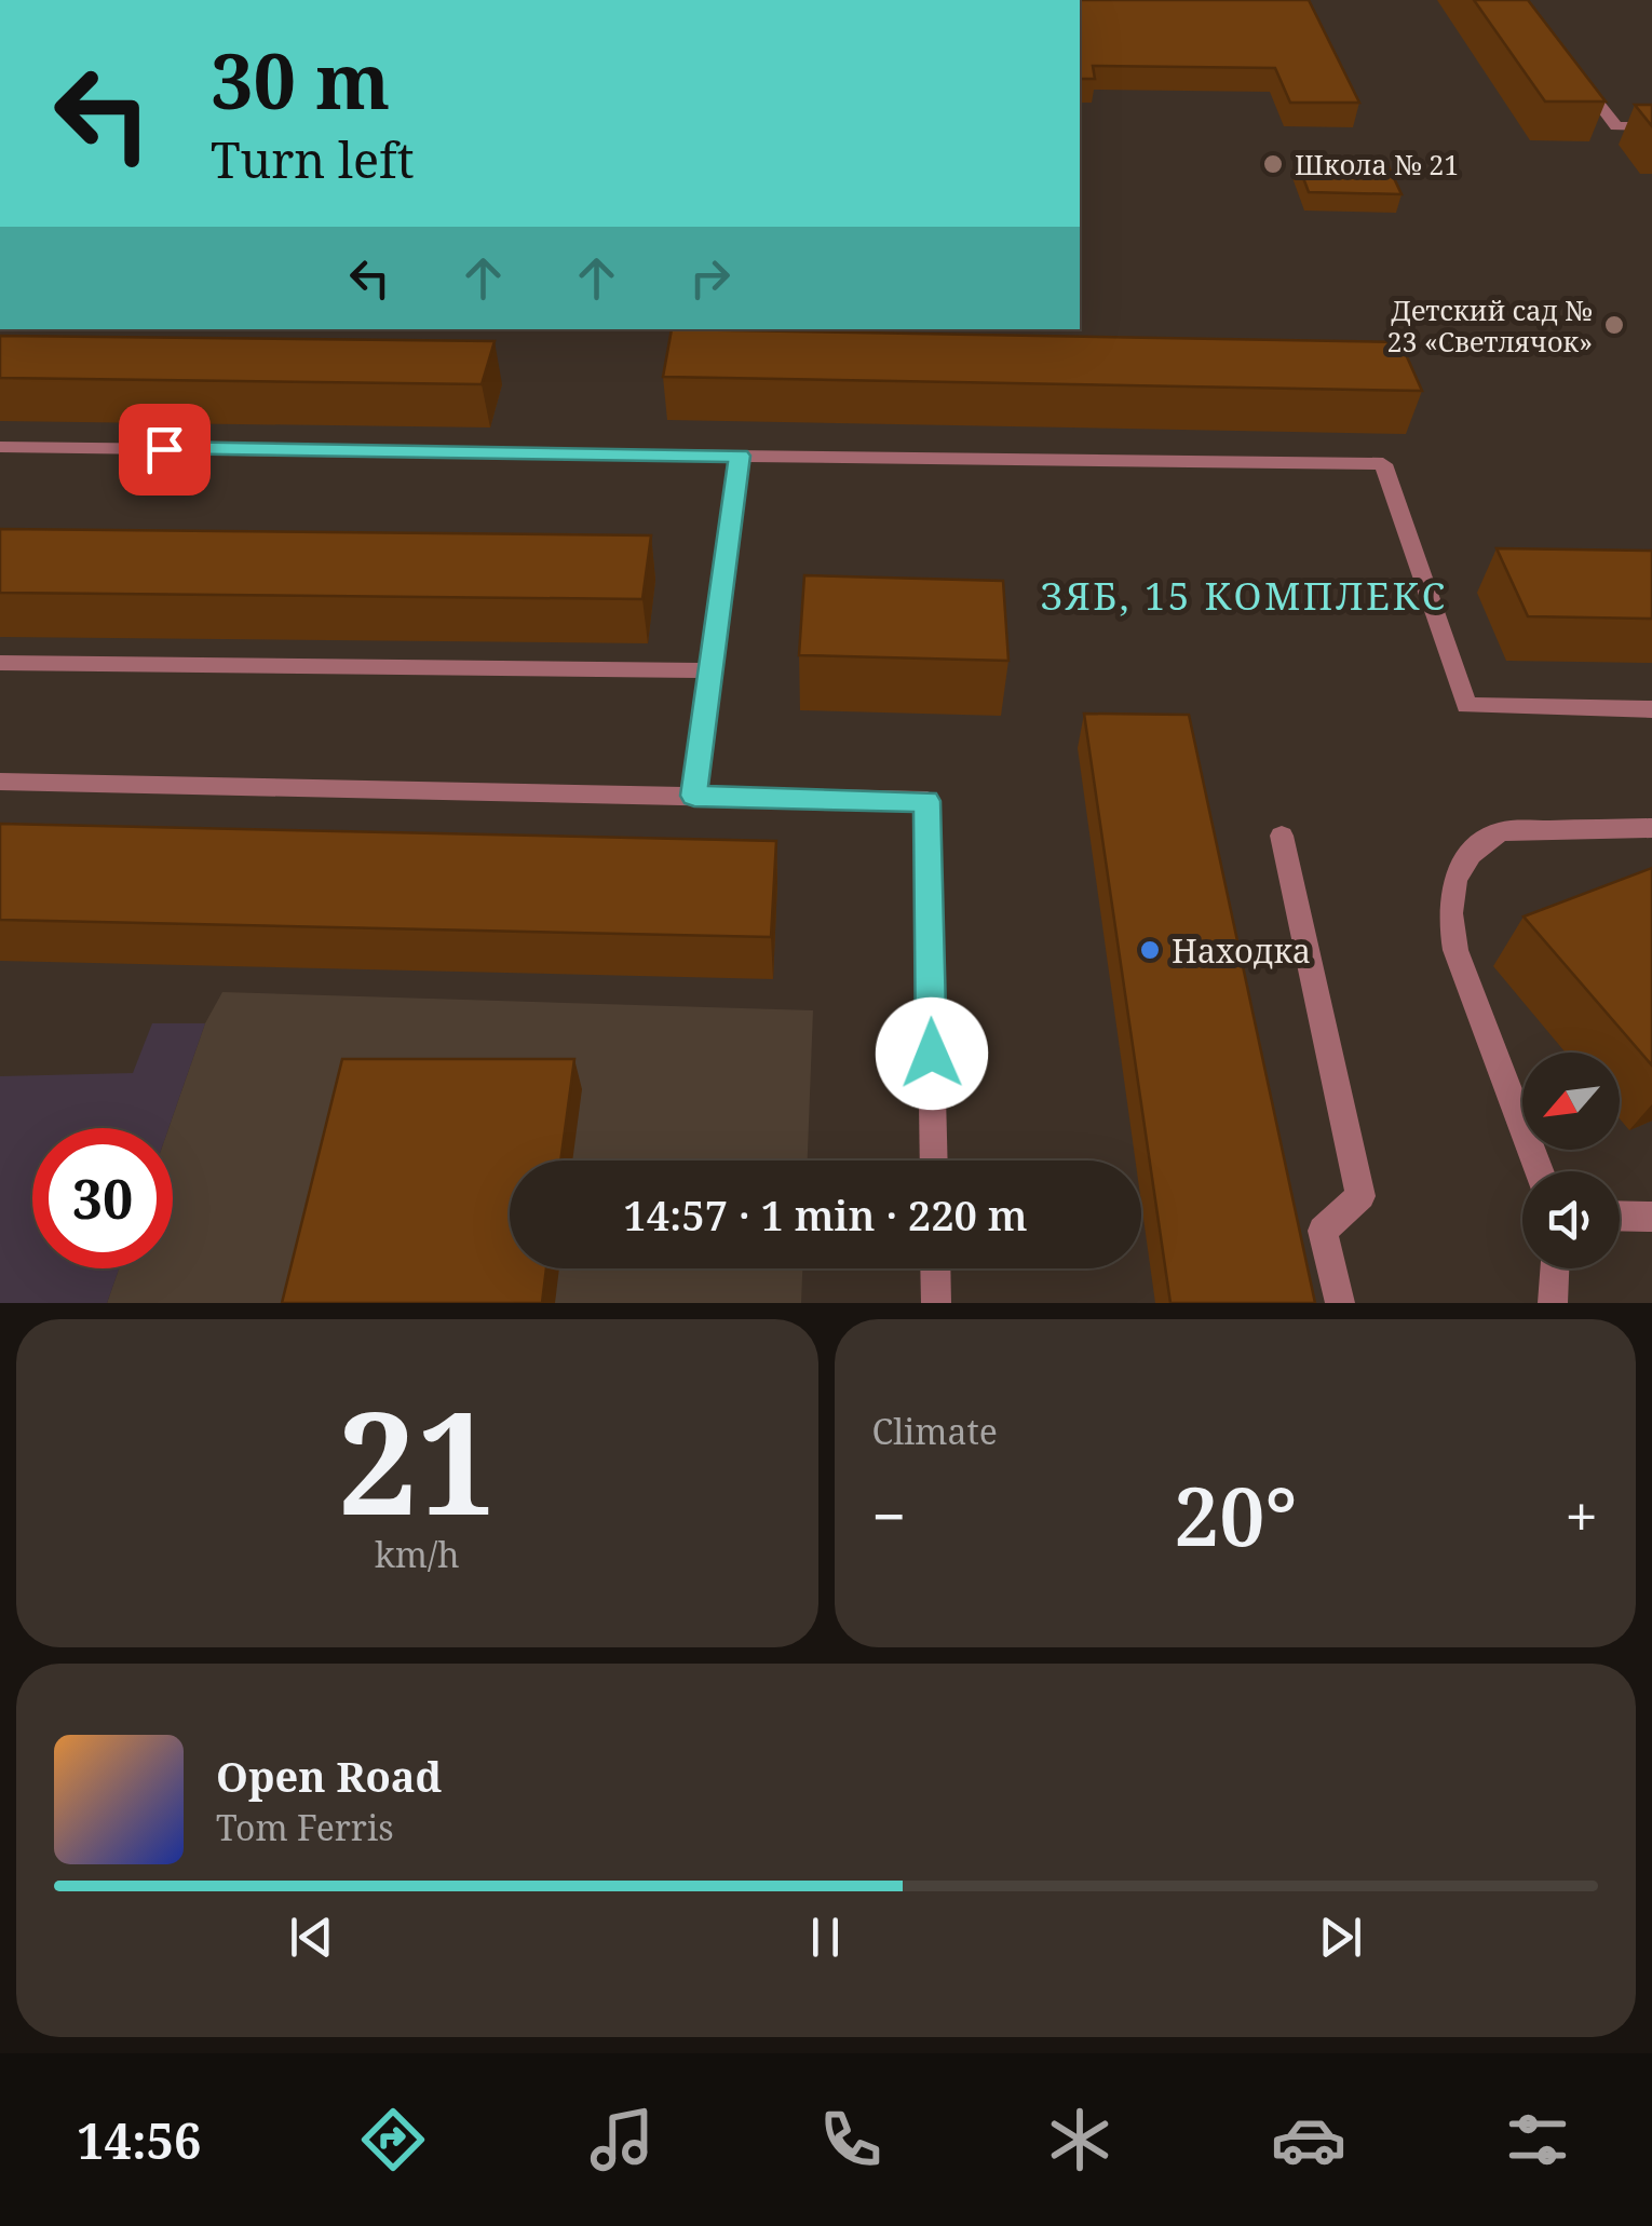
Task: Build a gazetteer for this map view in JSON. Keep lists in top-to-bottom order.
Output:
{
  "districts": ["ЗЯБ, 15 КОМПЛЕКС"],
  "places": ["Школа № 21", "Детский сад № 23 «Светлячок»", "Находка"],
  "north": "bottom left",
  "page": {
    "turn": ["30 m", "Turn left"],
    "limit": "30",
    "trip": "14:57 · 1 min · 220 m",
    "tile": [
      ["21", "km/h"],
      "Climate"
    ],
    "heat": ["−", "20°", "+"],
    "song": ["Open Road", "Tom Ferris"],
    "tabs": "14:56"
  }
}
